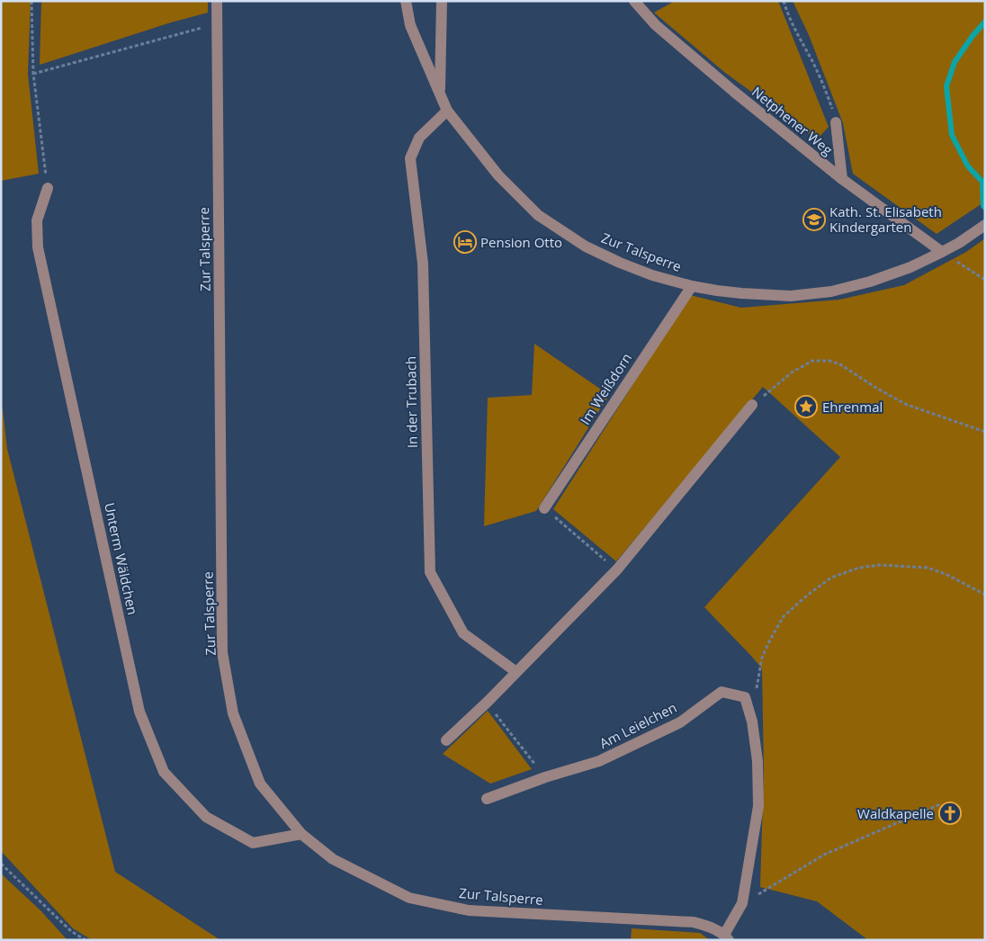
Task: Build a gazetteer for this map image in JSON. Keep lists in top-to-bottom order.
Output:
{
  "streets": {
    "street": [
      "Netphener Weg",
      "Zur Talsperre",
      "Im Weißdorn",
      "In der Trubach",
      "Unterm Wäldchen",
      "Am Leielchen"
    ]
  },
  "crossings": [
    ["Netphener Weg", "Zur Talsperre"],
    ["Zur Talsperre", "Im Weißdorn"],
    ["Zur Talsperre", "In der Trubach"],
    ["Zur Talsperre", "Unterm Wäldchen"],
    ["Zur Talsperre", "Am Leielchen"]
  ],
  "places": {
    "school or university": ["Kath. St. Elisabeth Kindergarten"],
    "hotel": ["Pension Otto"],
    "place": ["Ehrenmal"],
    "church": ["Waldkapelle"]
  }
}
